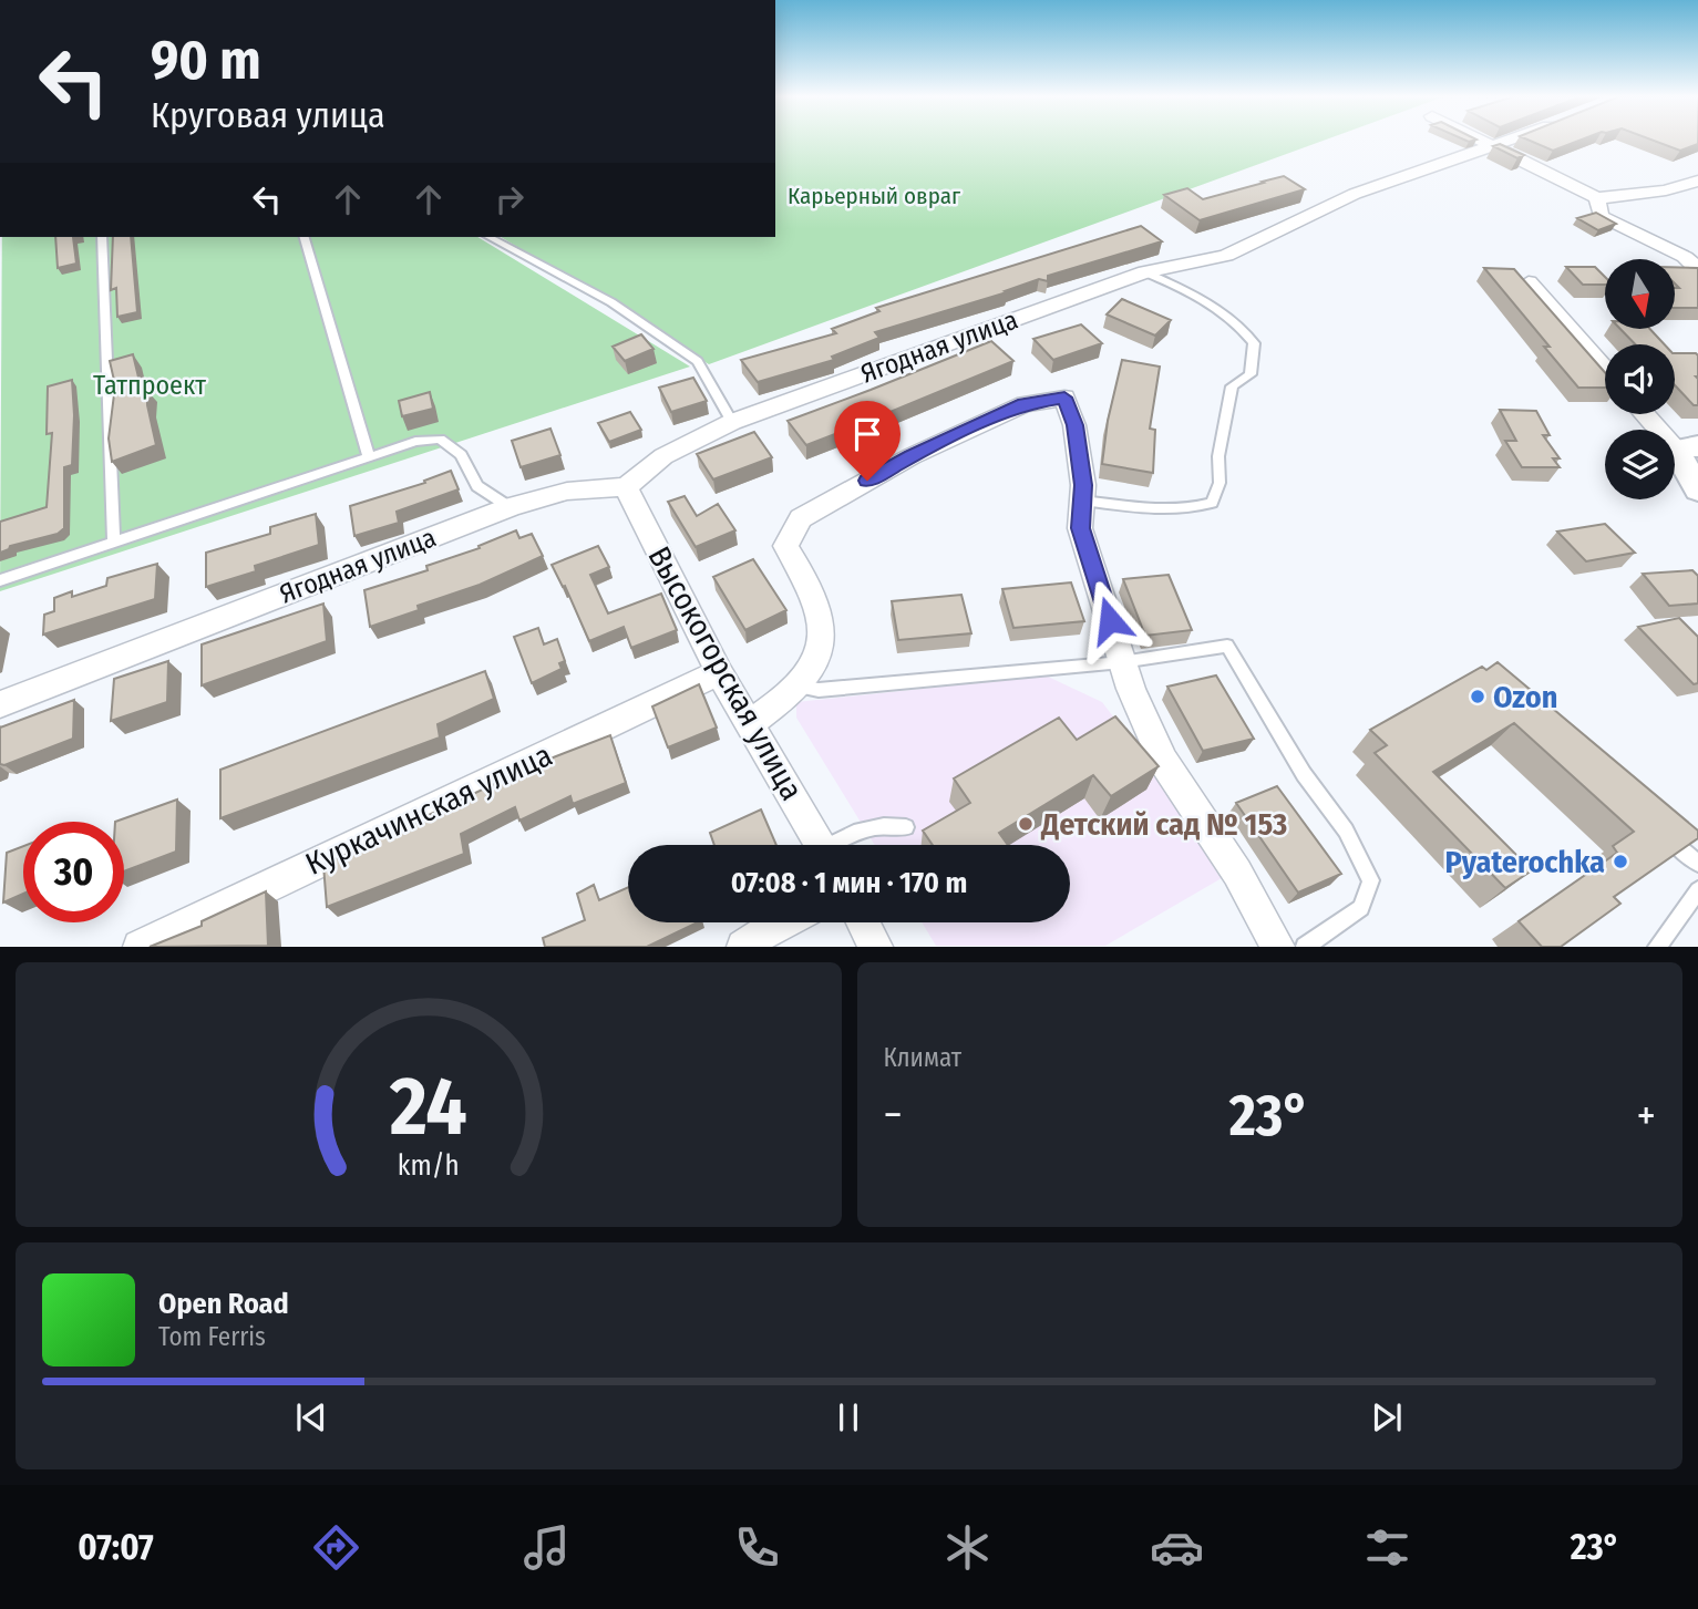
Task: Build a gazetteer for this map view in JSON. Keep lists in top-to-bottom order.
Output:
{
  "streets": {
    "street": ["Ягодная улица", "Высокогорская улица", "Куркачинская улица"]
  },
  "crossings": [
    ["Ягодная улица", "Высокогорская улица"],
    ["Высокогорская улица", "Куркачинская улица"]
  ],
  "parks": ["Карьерный овраг", "Татпроект"],
  "places": ["Ozon", "Детский сад № 153", "Pyaterochka"],
  "north": "bottom",
  "page": {
    "turn": ["90 m", "Круговая улица"],
    "limit": "30",
    "trip": "07:08 · 1 мин · 170 m",
    "tile": "Климат",
    "heat": ["−", "23°", "+"],
    "song": ["Open Road", "Tom Ferris"],
    "tabs": ["07:07", "23°"],
    "gauge": ["24", "km/h"]
  }
}
